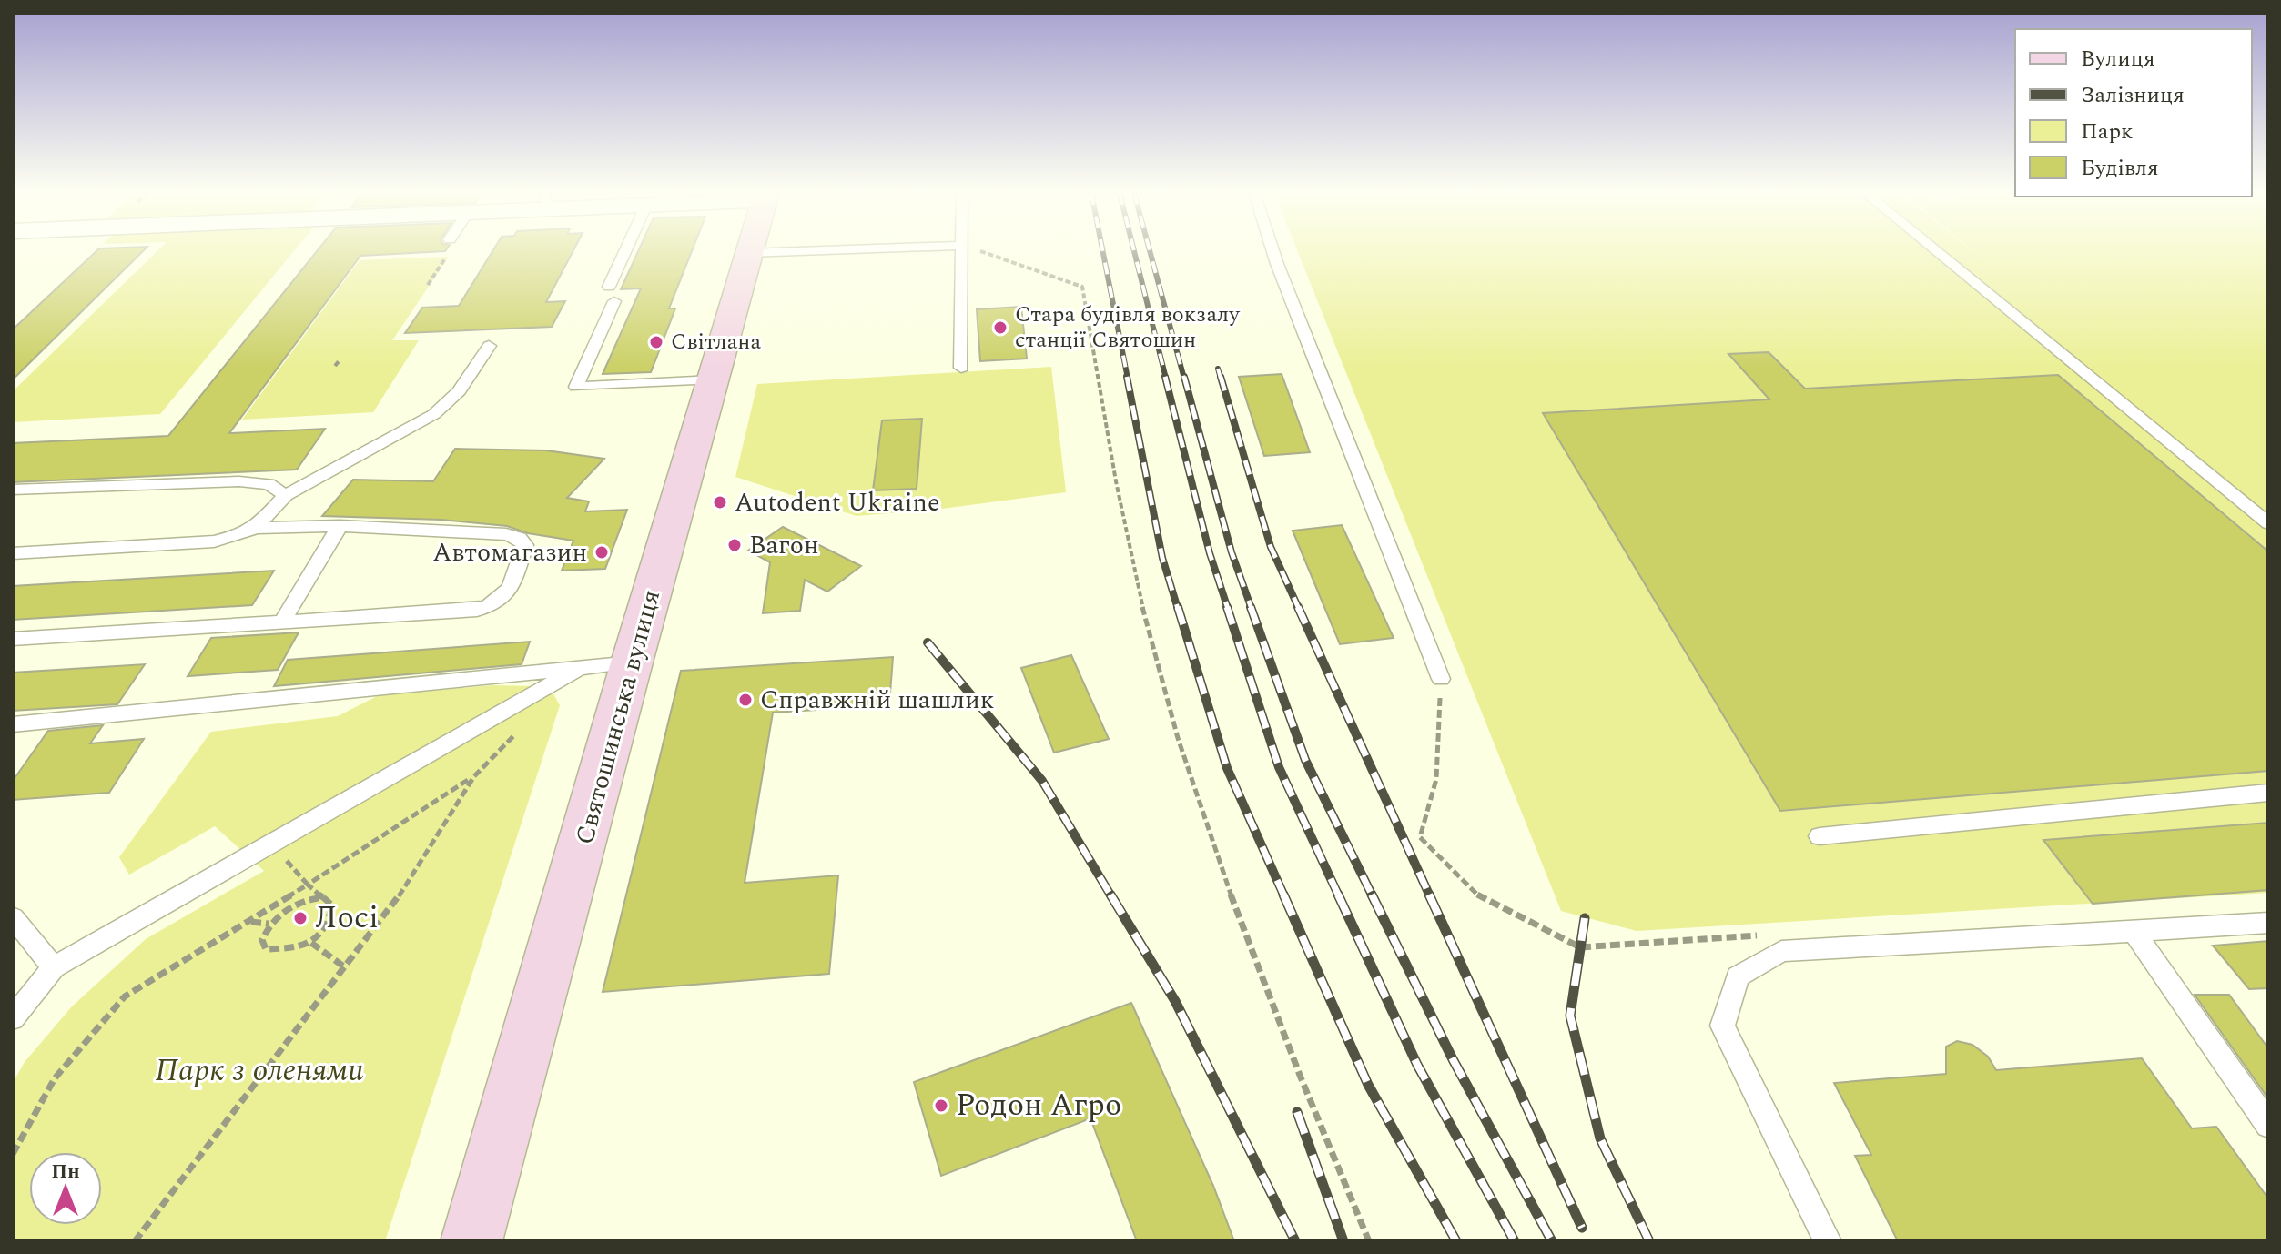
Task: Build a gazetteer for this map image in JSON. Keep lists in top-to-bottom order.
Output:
{
  "streets": {
    "main road": ["Святошинська вулиця"]
  },
  "parks": ["Парк з оленями"],
  "places": [
    "Стара будівля вокзалу станції Святошин",
    "Світлана",
    "Autodent Ukraine",
    "Вагон",
    "Автомагазин",
    "Справжній шашлик",
    "Лосі",
    "Родон Агро"
  ],
  "legend": [
    "Вулиця",
    "Залізниця",
    "Парк",
    "Будівля"
  ],
  "north": "top"
}
